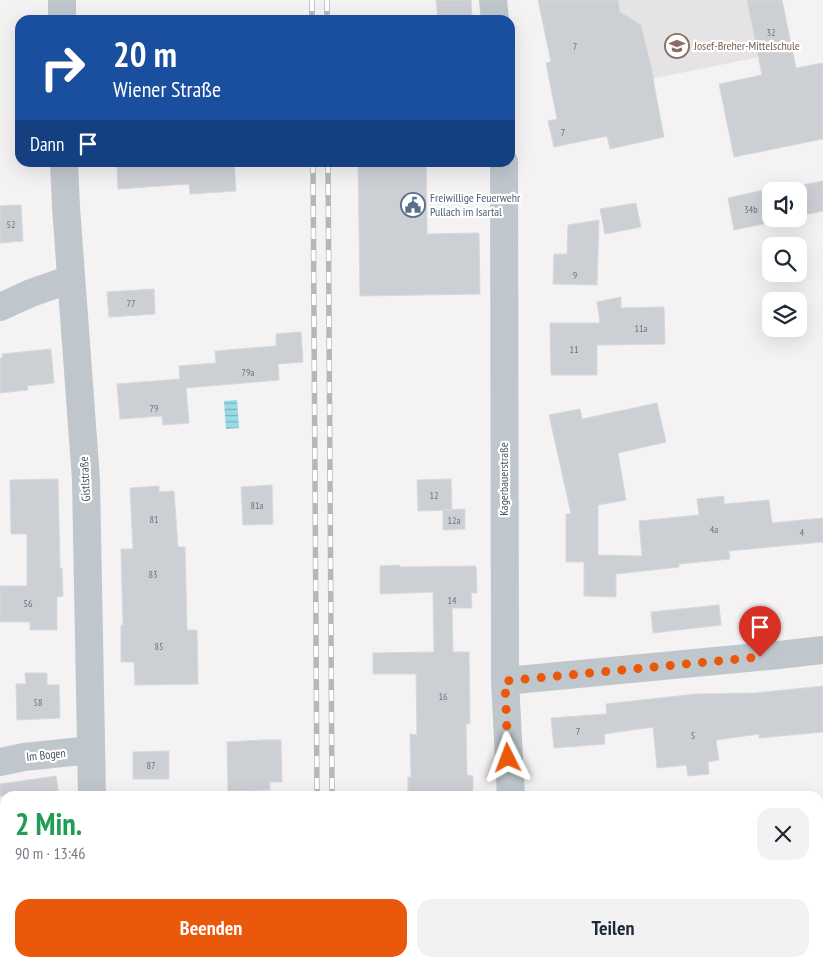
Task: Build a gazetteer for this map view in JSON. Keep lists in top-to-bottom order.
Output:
{
  "streets": {
    "street": ["Gistlstraße", "Kagerbauerstraße", "Im Bogen"]
  },
  "crossings": [
    ["Gistlstraße", "Im Bogen"]
  ],
  "places": {
    "school or university": ["Josef-Breher-Mittelschule"],
    "public building": ["Freiwillige Feuerwehr Pullach im Isartal"]
  },
  "house_numbers": [
    "32",
    "7",
    "7",
    "34b",
    "52",
    "9",
    "77",
    "11a",
    "11",
    "79a",
    "79",
    "12",
    "81a",
    "81",
    "12a",
    "4a",
    "4",
    "83",
    "14",
    "56",
    "85",
    "16",
    "58",
    "7",
    "5",
    "87"
  ],
  "page": {
    "turn": ["20 m", "Wiener Straße"],
    "then": "Dann",
    "heading": ["2 Min.", "90 m · 13:46"],
    "buttons": ["Beenden", "Teilen"]
  }
}
